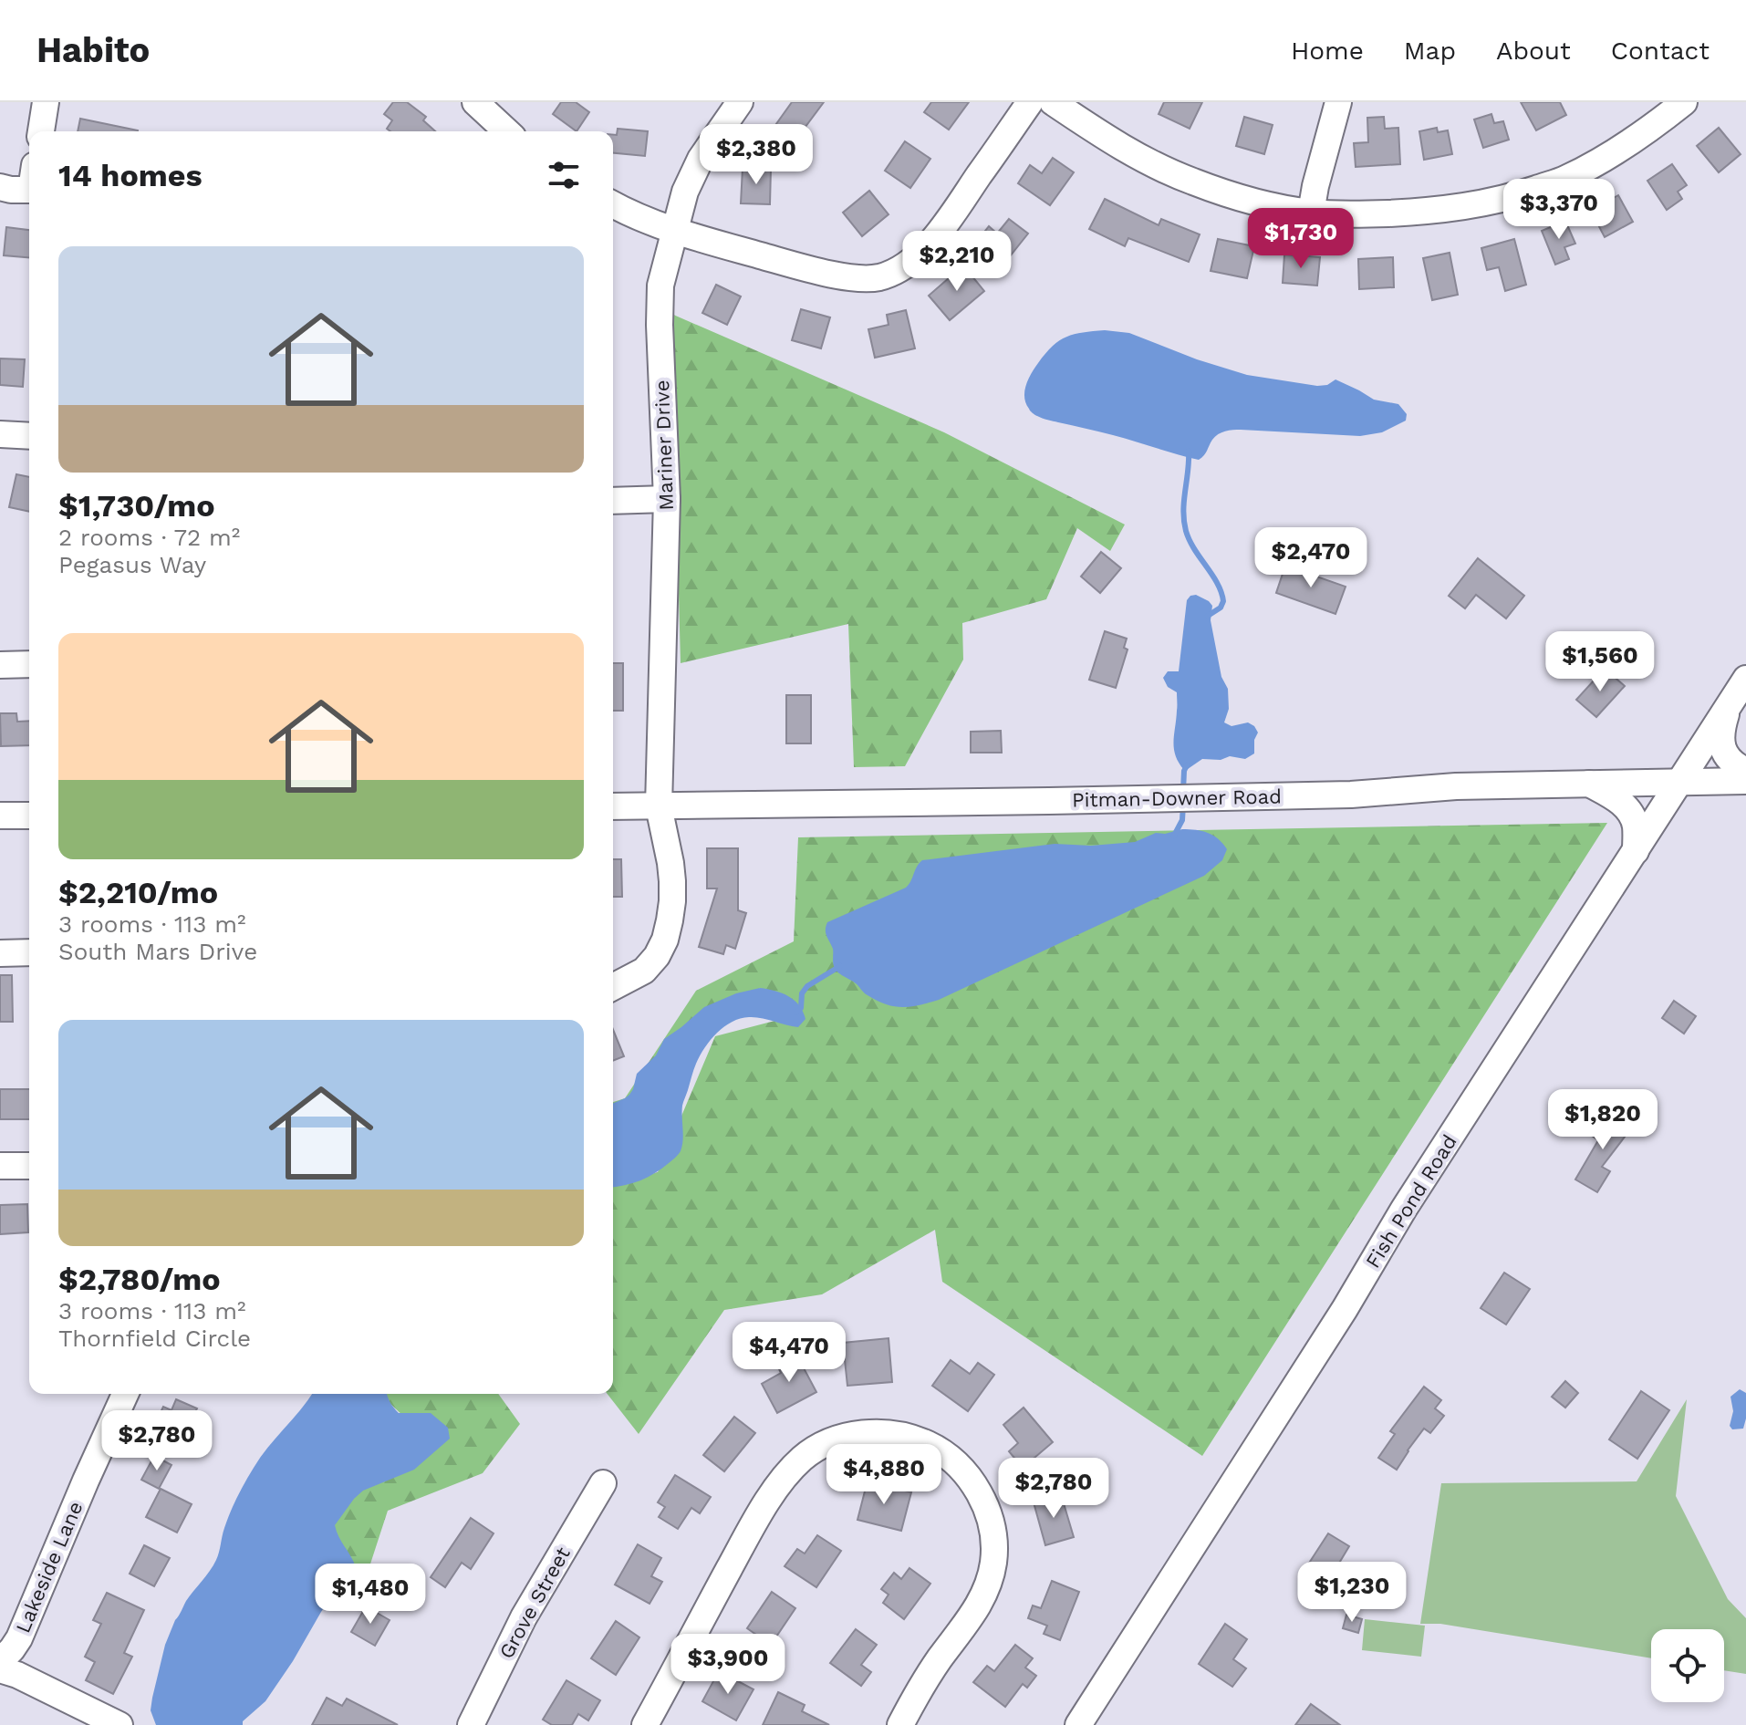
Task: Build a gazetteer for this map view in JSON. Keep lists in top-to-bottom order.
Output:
{
  "streets": {
    "street": [
      "Mariner Drive",
      "Pitman-Downer Road",
      "Fish Pond Road",
      "Lakeside Lane",
      "Grove Street"
    ]
  },
  "crossings": [
    ["Mariner Drive", "Pitman-Downer Road"],
    ["Pitman-Downer Road", "Fish Pond Road"]
  ],
  "page": {
    "header": "Habito",
    "nav": [
      "Home",
      "Map",
      "About",
      "Contact"
    ],
    "price": [
      "$2,380",
      "$3,370",
      "$1,730",
      "$2,210",
      "$2,470",
      "$1,560",
      "$1,820",
      "$4,470",
      "$2,780",
      "$4,880",
      "$2,780",
      "$1,230",
      "$1,480",
      "$3,900"
    ],
    "heading": "14 homes",
    "list": [
      {
        "name": "$1,730/mo",
        "note": "2 rooms · 72 m² · Pegasus Way"
      },
      {
        "name": "$2,210/mo",
        "note": "3 rooms · 113 m² · South Mars Drive"
      },
      {
        "name": "$2,780/mo",
        "note": "3 rooms · 113 m² · Thornfield Circle"
      }
    ]
  }
}
